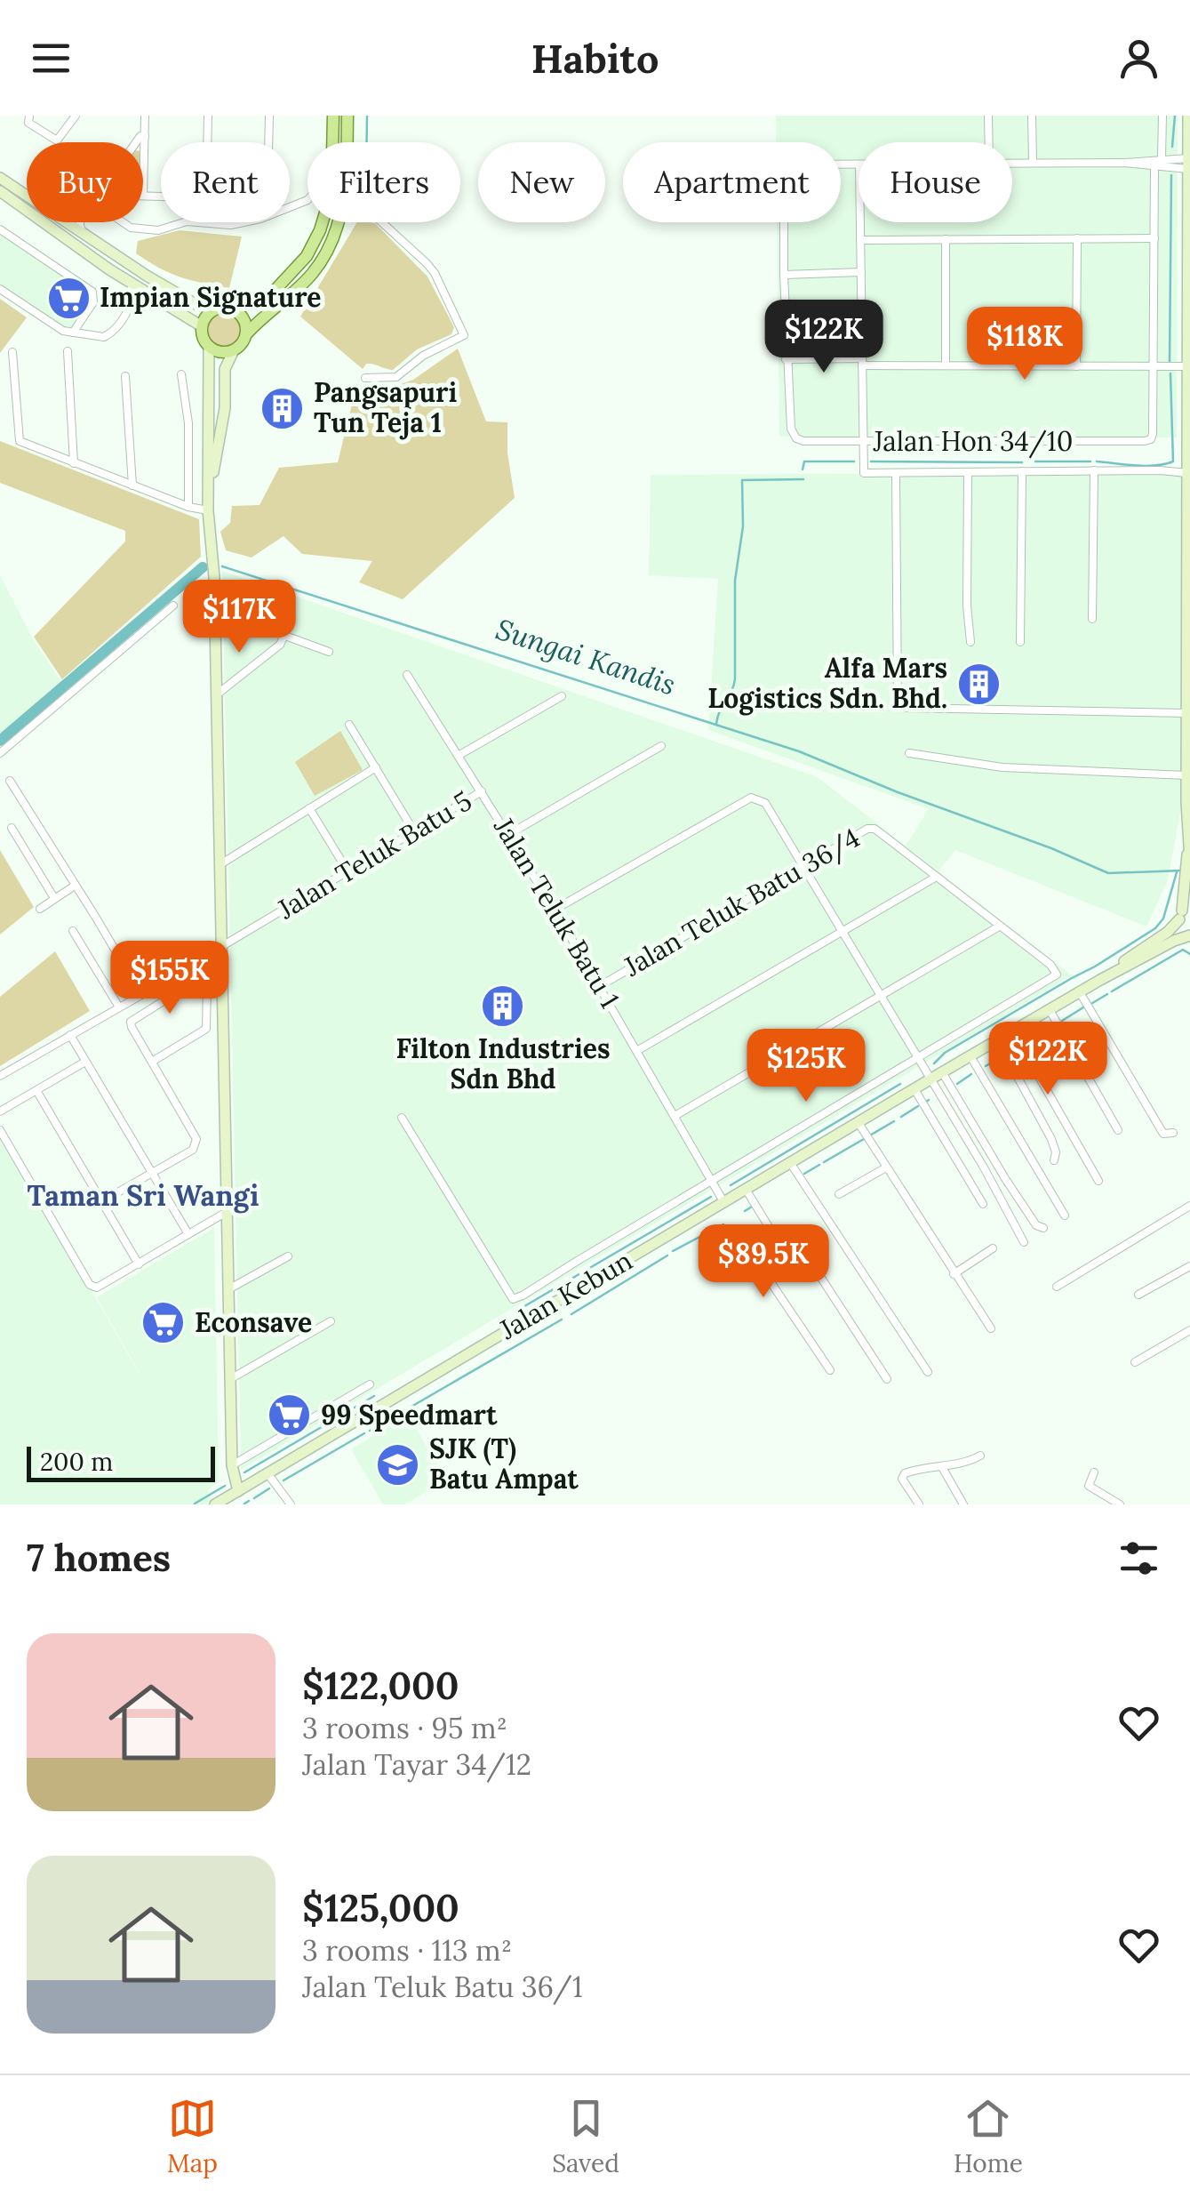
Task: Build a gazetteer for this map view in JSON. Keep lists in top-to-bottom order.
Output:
{
  "streets": {
    "main road": ["Jalan Kebun"],
    "street": [
      "Jalan Hon 34/10",
      "Jalan Teluk Batu 5",
      "Jalan Teluk Batu 36/4",
      "Jalan Teluk Batu 1"
    ]
  },
  "crossings": [
    ["Jalan Teluk Batu 5", "Jalan Teluk Batu 1"],
    ["Jalan Teluk Batu 36/4", "Jalan Teluk Batu 1"],
    ["Jalan Teluk Batu 1", "Jalan Kebun"]
  ],
  "districts": ["Taman Sri Wangi"],
  "water": ["Sungai Kandis"],
  "places": {
    "supermarket": ["Impian Signature", "Econsave", "99 Speedmart"],
    "building": ["Pangsapuri Tun Teja 1", "Alfa Mars Logistics Sdn. Bhd.", "Filton Industries Sdn Bhd"],
    "school or university": ["SJK (T) Batu Ampat"]
  },
  "scale_bar": "200 m",
  "page": {
    "header": "Habito",
    "chip": [
      "Buy",
      "Rent",
      "Filters",
      "New",
      "Apartment",
      "House"
    ],
    "price": [
      "$122K",
      "$118K",
      "$117K",
      "$155K",
      "$122K",
      "$125K",
      "$89.5K"
    ],
    "scale": "200 m",
    "heading": "7 homes",
    "list": [
      {
        "name": "$122,000",
        "note": "3 rooms · 95 m² · Jalan Tayar 34/12"
      },
      {
        "name": "$125,000",
        "note": "3 rooms · 113 m² · Jalan Teluk Batu 36/1"
      }
    ],
    "tabs": ["Map", "Saved", "Home"]
  }
}
